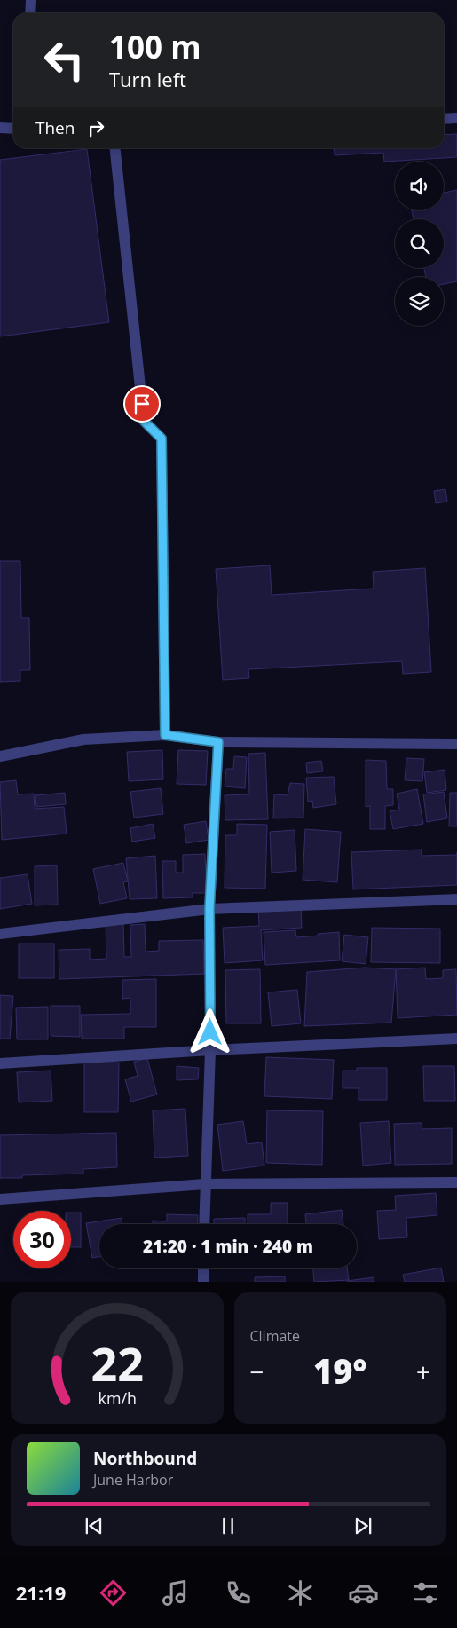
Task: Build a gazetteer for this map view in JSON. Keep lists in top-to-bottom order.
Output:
{
  "page": {
    "turn": ["100 m", "Turn left"],
    "then": "Then",
    "limit": "30",
    "trip": "21:20 · 1 min · 240 m",
    "tile": "Climate",
    "heat": ["−", "19°", "+"],
    "song": ["Northbound", "June Harbor"],
    "tabs": "21:19",
    "gauge": ["22", "km/h"]
  }
}
